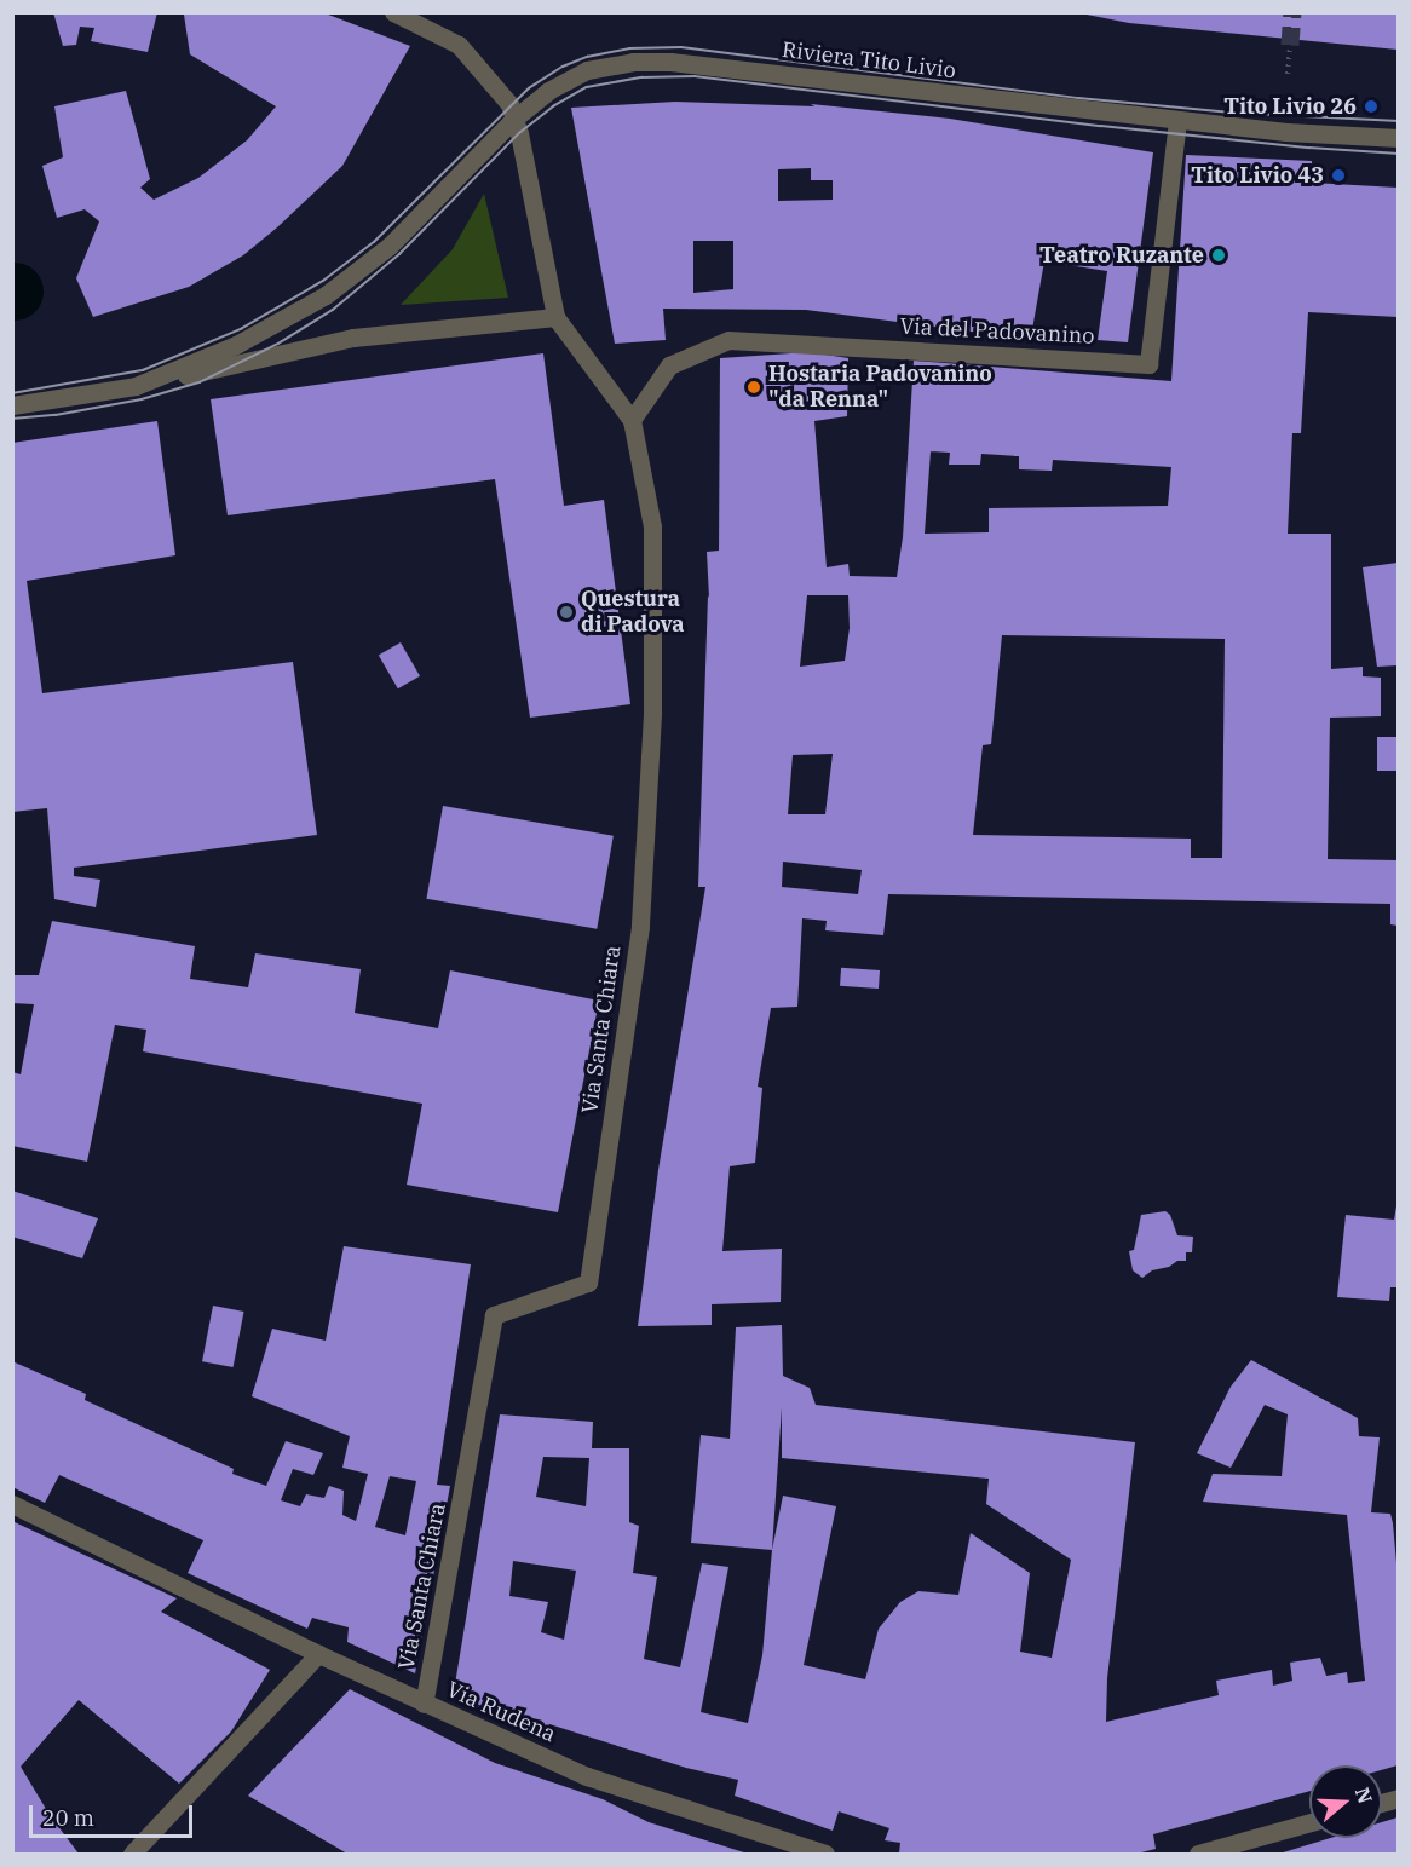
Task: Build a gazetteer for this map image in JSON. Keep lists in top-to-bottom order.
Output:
{
  "streets": {
    "street": [
      "Riviera Tito Livio",
      "Via del Padovanino",
      "Via Santa Chiara",
      "Via Rudena"
    ]
  },
  "crossings": [
    ["Riviera Tito Livio", "Via del Padovanino"],
    ["Via del Padovanino", "Via Santa Chiara"],
    ["Via Santa Chiara", "Via Rudena"]
  ],
  "places": [
    "Tito Livio 26",
    "Tito Livio 43",
    "Teatro Ruzante",
    "Hostaria Padovanino \"da Renna\"",
    "Questura di Padova"
  ],
  "scale_bar": "20 m",
  "north": "right"
}
